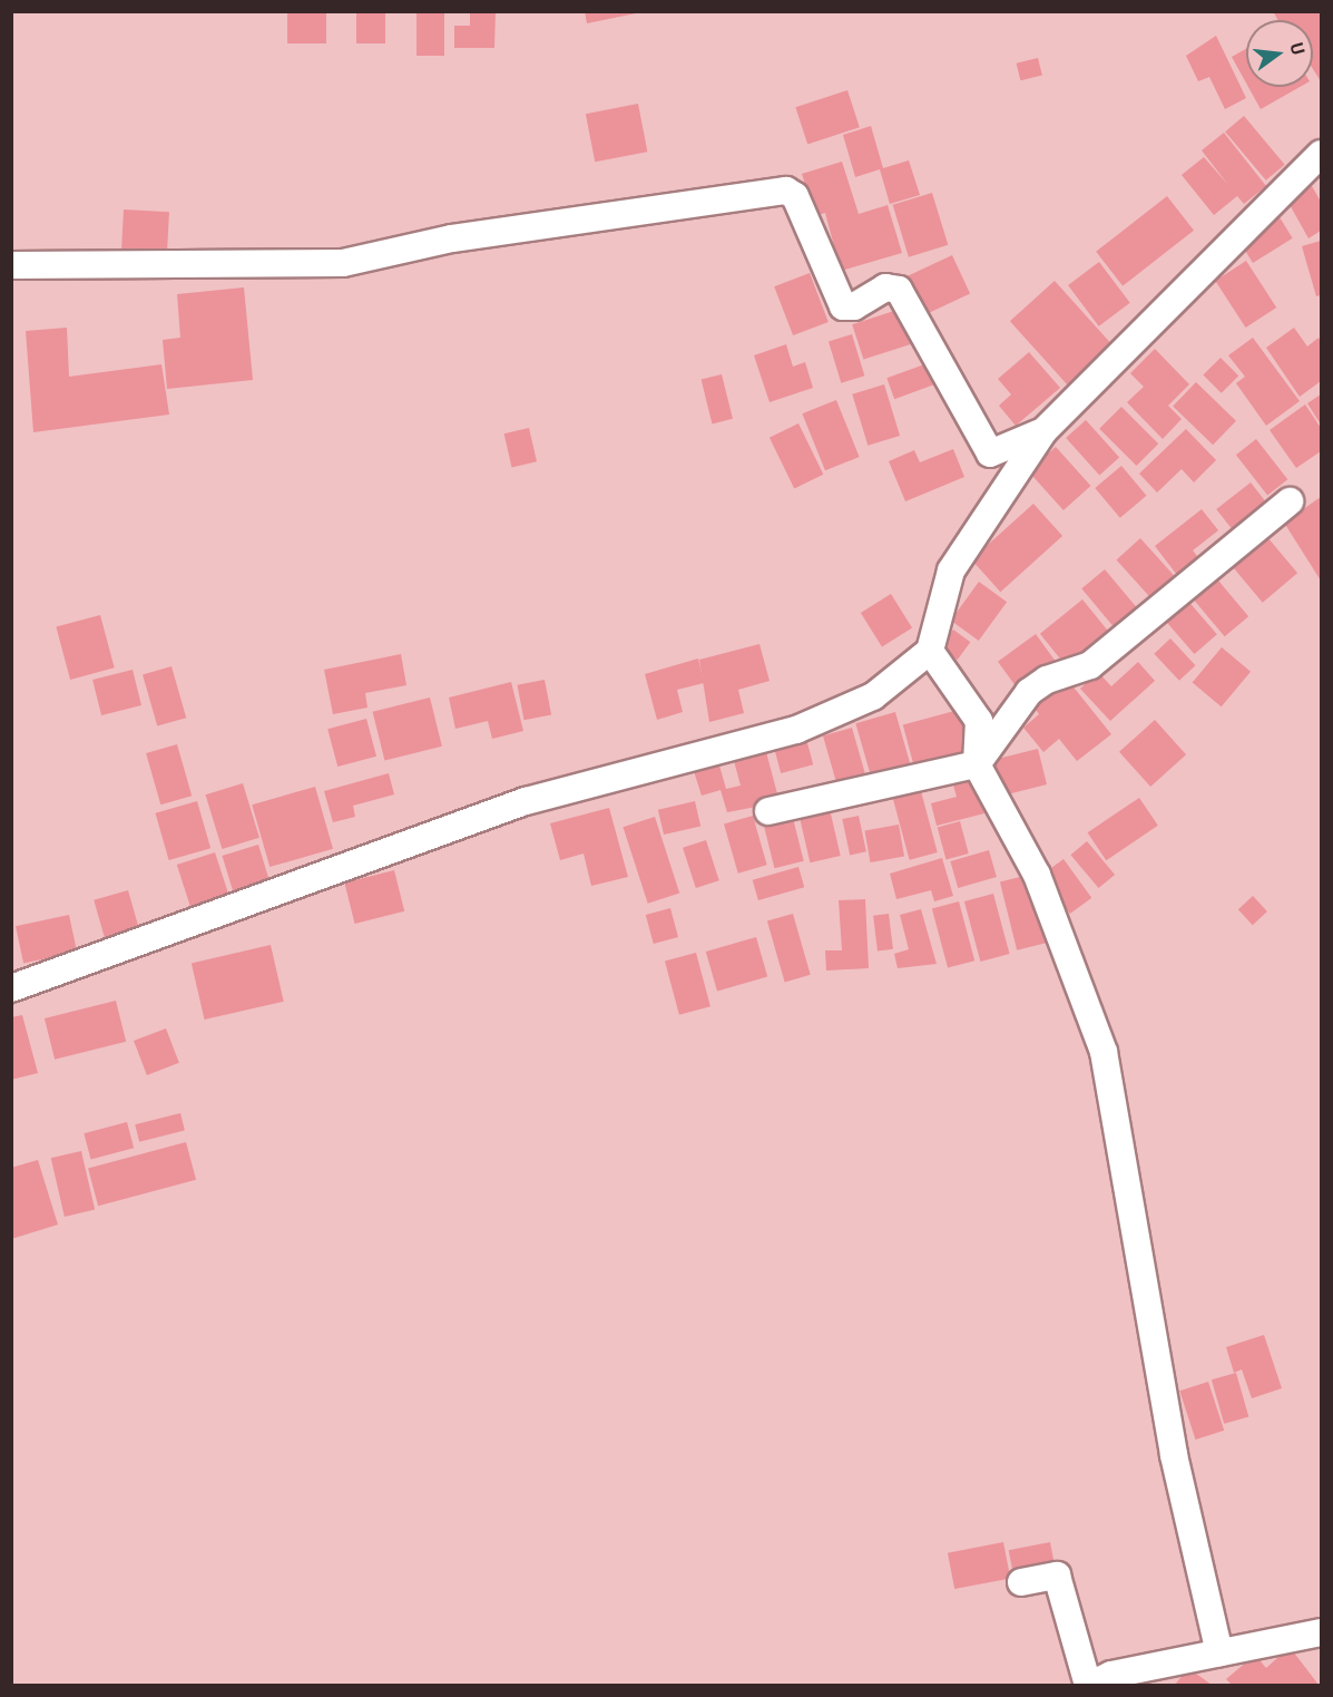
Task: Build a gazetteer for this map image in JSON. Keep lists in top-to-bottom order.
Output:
{
  "north": "right"
}
